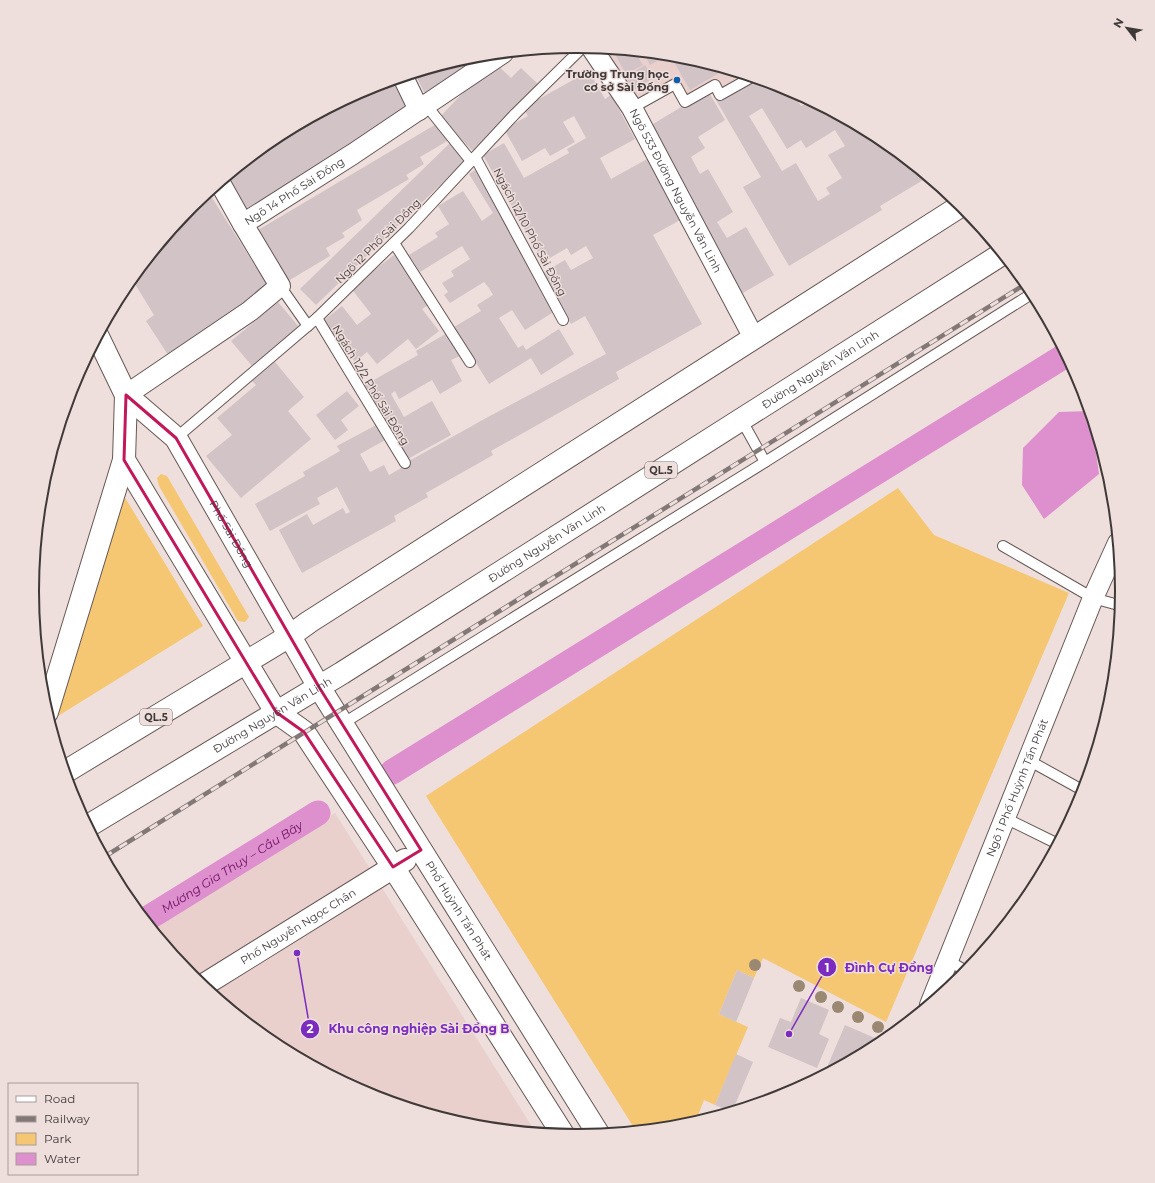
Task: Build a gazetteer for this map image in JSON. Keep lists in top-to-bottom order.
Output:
{
  "streets": {
    "main road": [
      "Đường Nguyễn Văn Linh",
      "QL.5",
      "Phố Sài Đồng",
      "Phố Huỳnh Tấn Phát",
      "Phố Nguyễn Ngọc Chân"
    ],
    "street": ["Ngõ 533 Đường Nguyễn Văn Linh", "Ngõ 14 Phố Sài Đồng", "Ngõ 1 Phố Huỳnh Tấn Phát"],
    "lane": ["Ngách 12/10 Phố Sài Đồng", "Ngõ 12 Phố Sài Đồng", "Ngách 12/2 Phố Sài Đồng"]
  },
  "crossings": [
    ["Ngõ 533 Đường Nguyễn Văn Linh", "QL.5"],
    ["Ngõ 14 Phố Sài Đồng", "Ngách 12/10 Phố Sài Đồng"],
    ["Ngách 12/10 Phố Sài Đồng", "Ngõ 12 Phố Sài Đồng"],
    ["Ngõ 12 Phố Sài Đồng", "Ngách 12/2 Phố Sài Đồng"],
    ["Ngõ 12 Phố Sài Đồng", "Phố Sài Đồng"],
    ["Đường Nguyễn Văn Linh", "Phố Sài Đồng"],
    ["Đường Nguyễn Văn Linh", "Phố Huỳnh Tấn Phát"],
    ["QL.5", "Phố Sài Đồng"],
    ["Phố Sài Đồng", "Phố Huỳnh Tấn Phát"],
    ["Phố Huỳnh Tấn Phát", "Phố Nguyễn Ngọc Chân"]
  ],
  "water": ["Mương Gia Thụy – Cầu Bây"],
  "places": ["Trường Trung học cơ sở Sài Đồng", "Khu công nghiệp Sài Đồng B", "Đình Cự Đồng"],
  "legend": [
    "Road",
    "Railway",
    "Park",
    "Water"
  ],
  "north": "top left"
}
